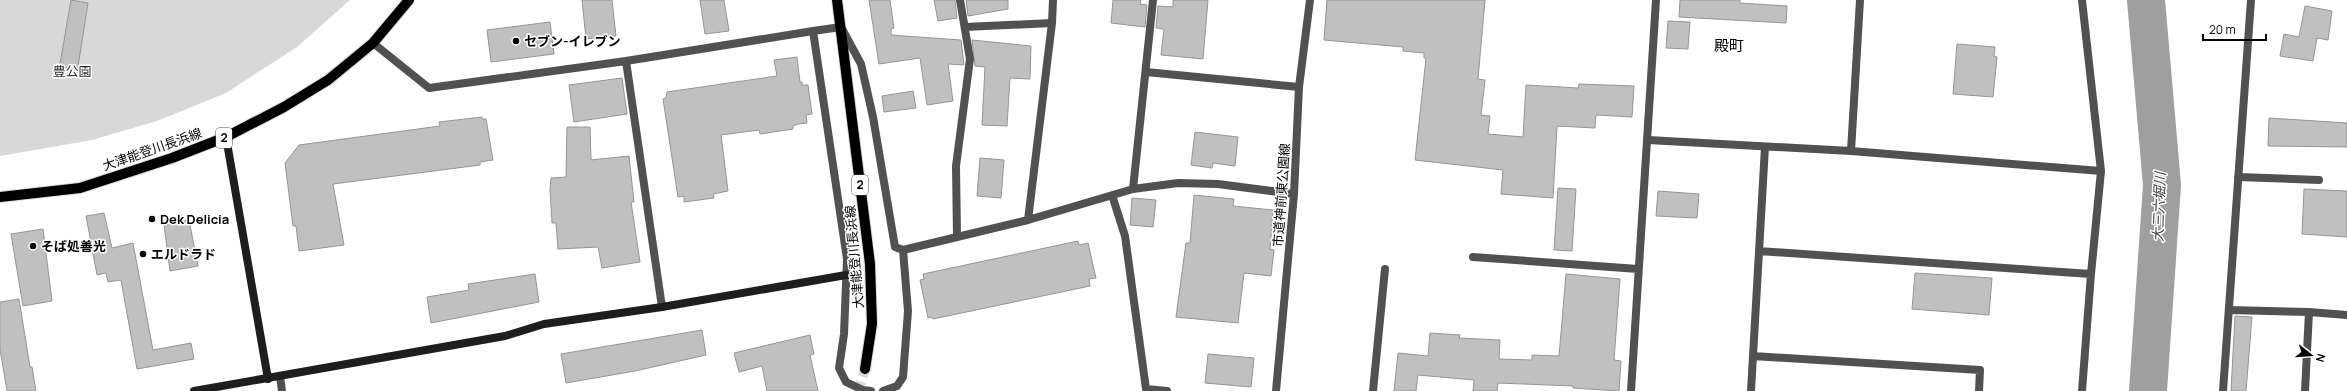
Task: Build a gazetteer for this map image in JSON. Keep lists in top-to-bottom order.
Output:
{
  "streets": {
    "main road": ["2", "大津能登川長浜線"],
    "street": ["市道神前東公園線"]
  },
  "districts": ["殿町"],
  "water": ["大三六堀川"],
  "parks": ["豊公園"],
  "places": [
    "セブン-イレブン",
    "Dek Delicia",
    "そば処善光",
    "エルドラド"
  ],
  "scale_bar": "20 m",
  "north": "right"
}
